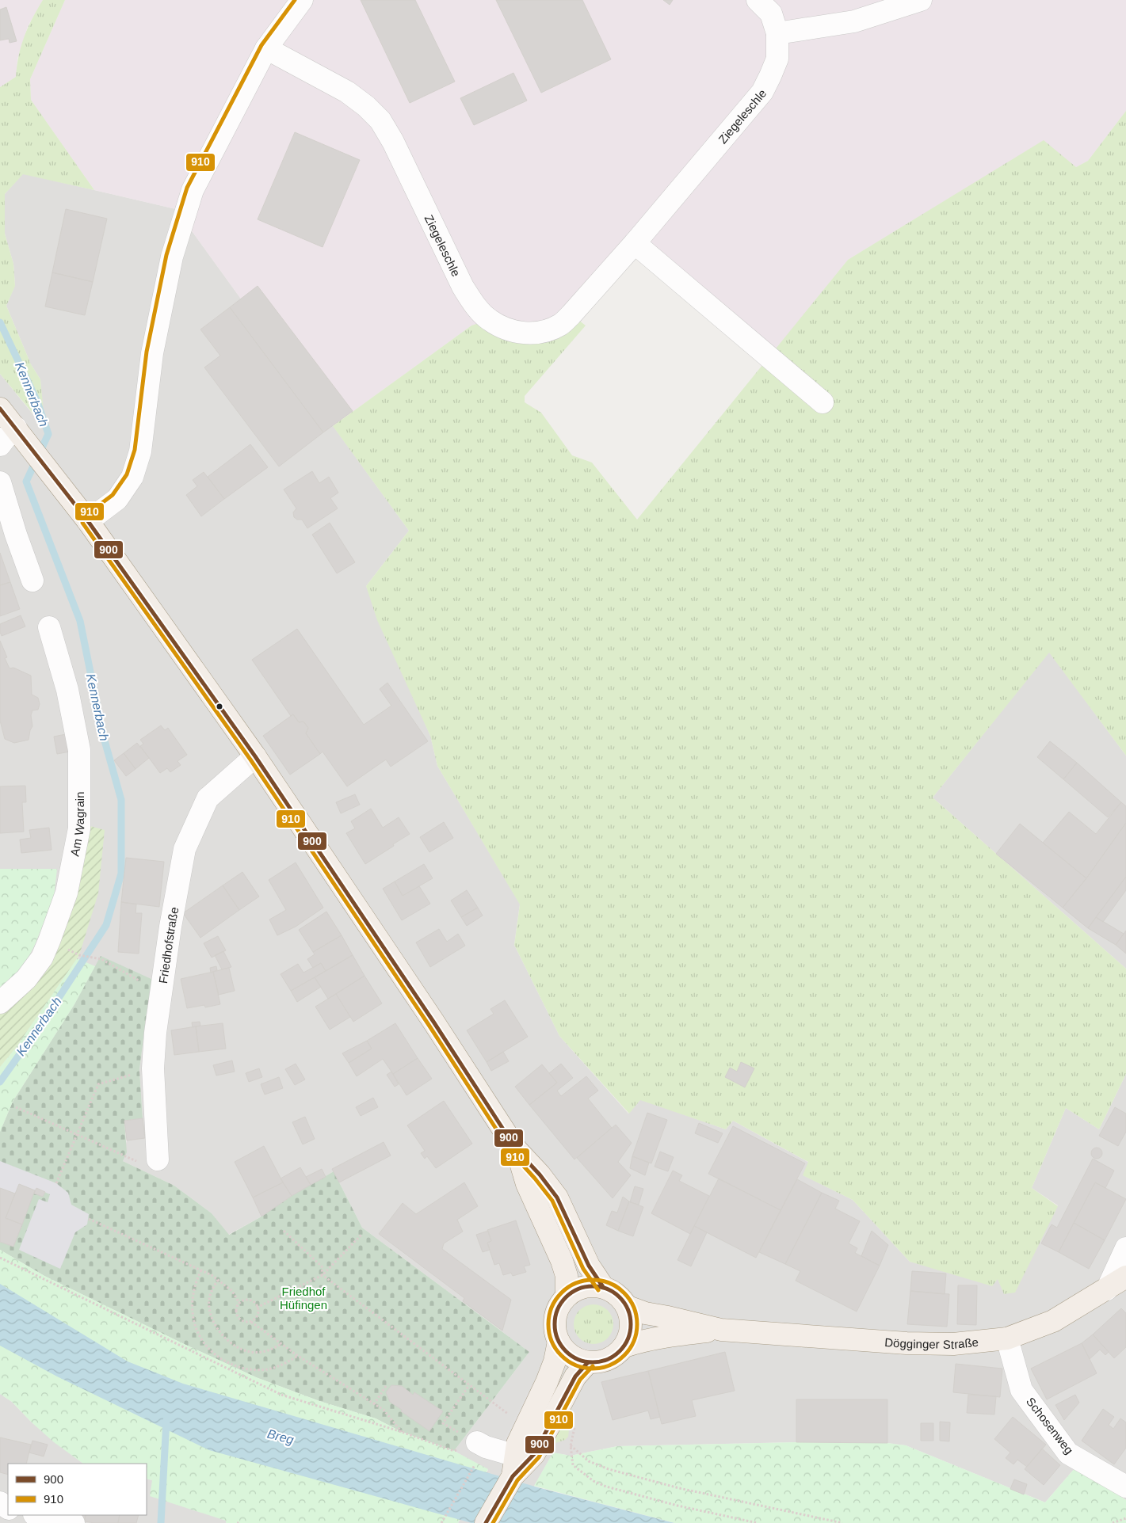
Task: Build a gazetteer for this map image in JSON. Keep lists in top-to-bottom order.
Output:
{
  "streets": {
    "main road": ["Dögginger Straße"],
    "street": [
      "Ziegeleschle",
      "Am Wagrain",
      "Friedhofstraße",
      "Schosenweg"
    ]
  },
  "crossings": [
    ["Dögginger Straße", "Schosenweg"]
  ],
  "water": ["Kennerbach", "Breg"],
  "parks": ["Friedhof Hüfingen"],
  "lines": ["transit line 910", "transit line 900"],
  "legend": ["900", "910"]
}
